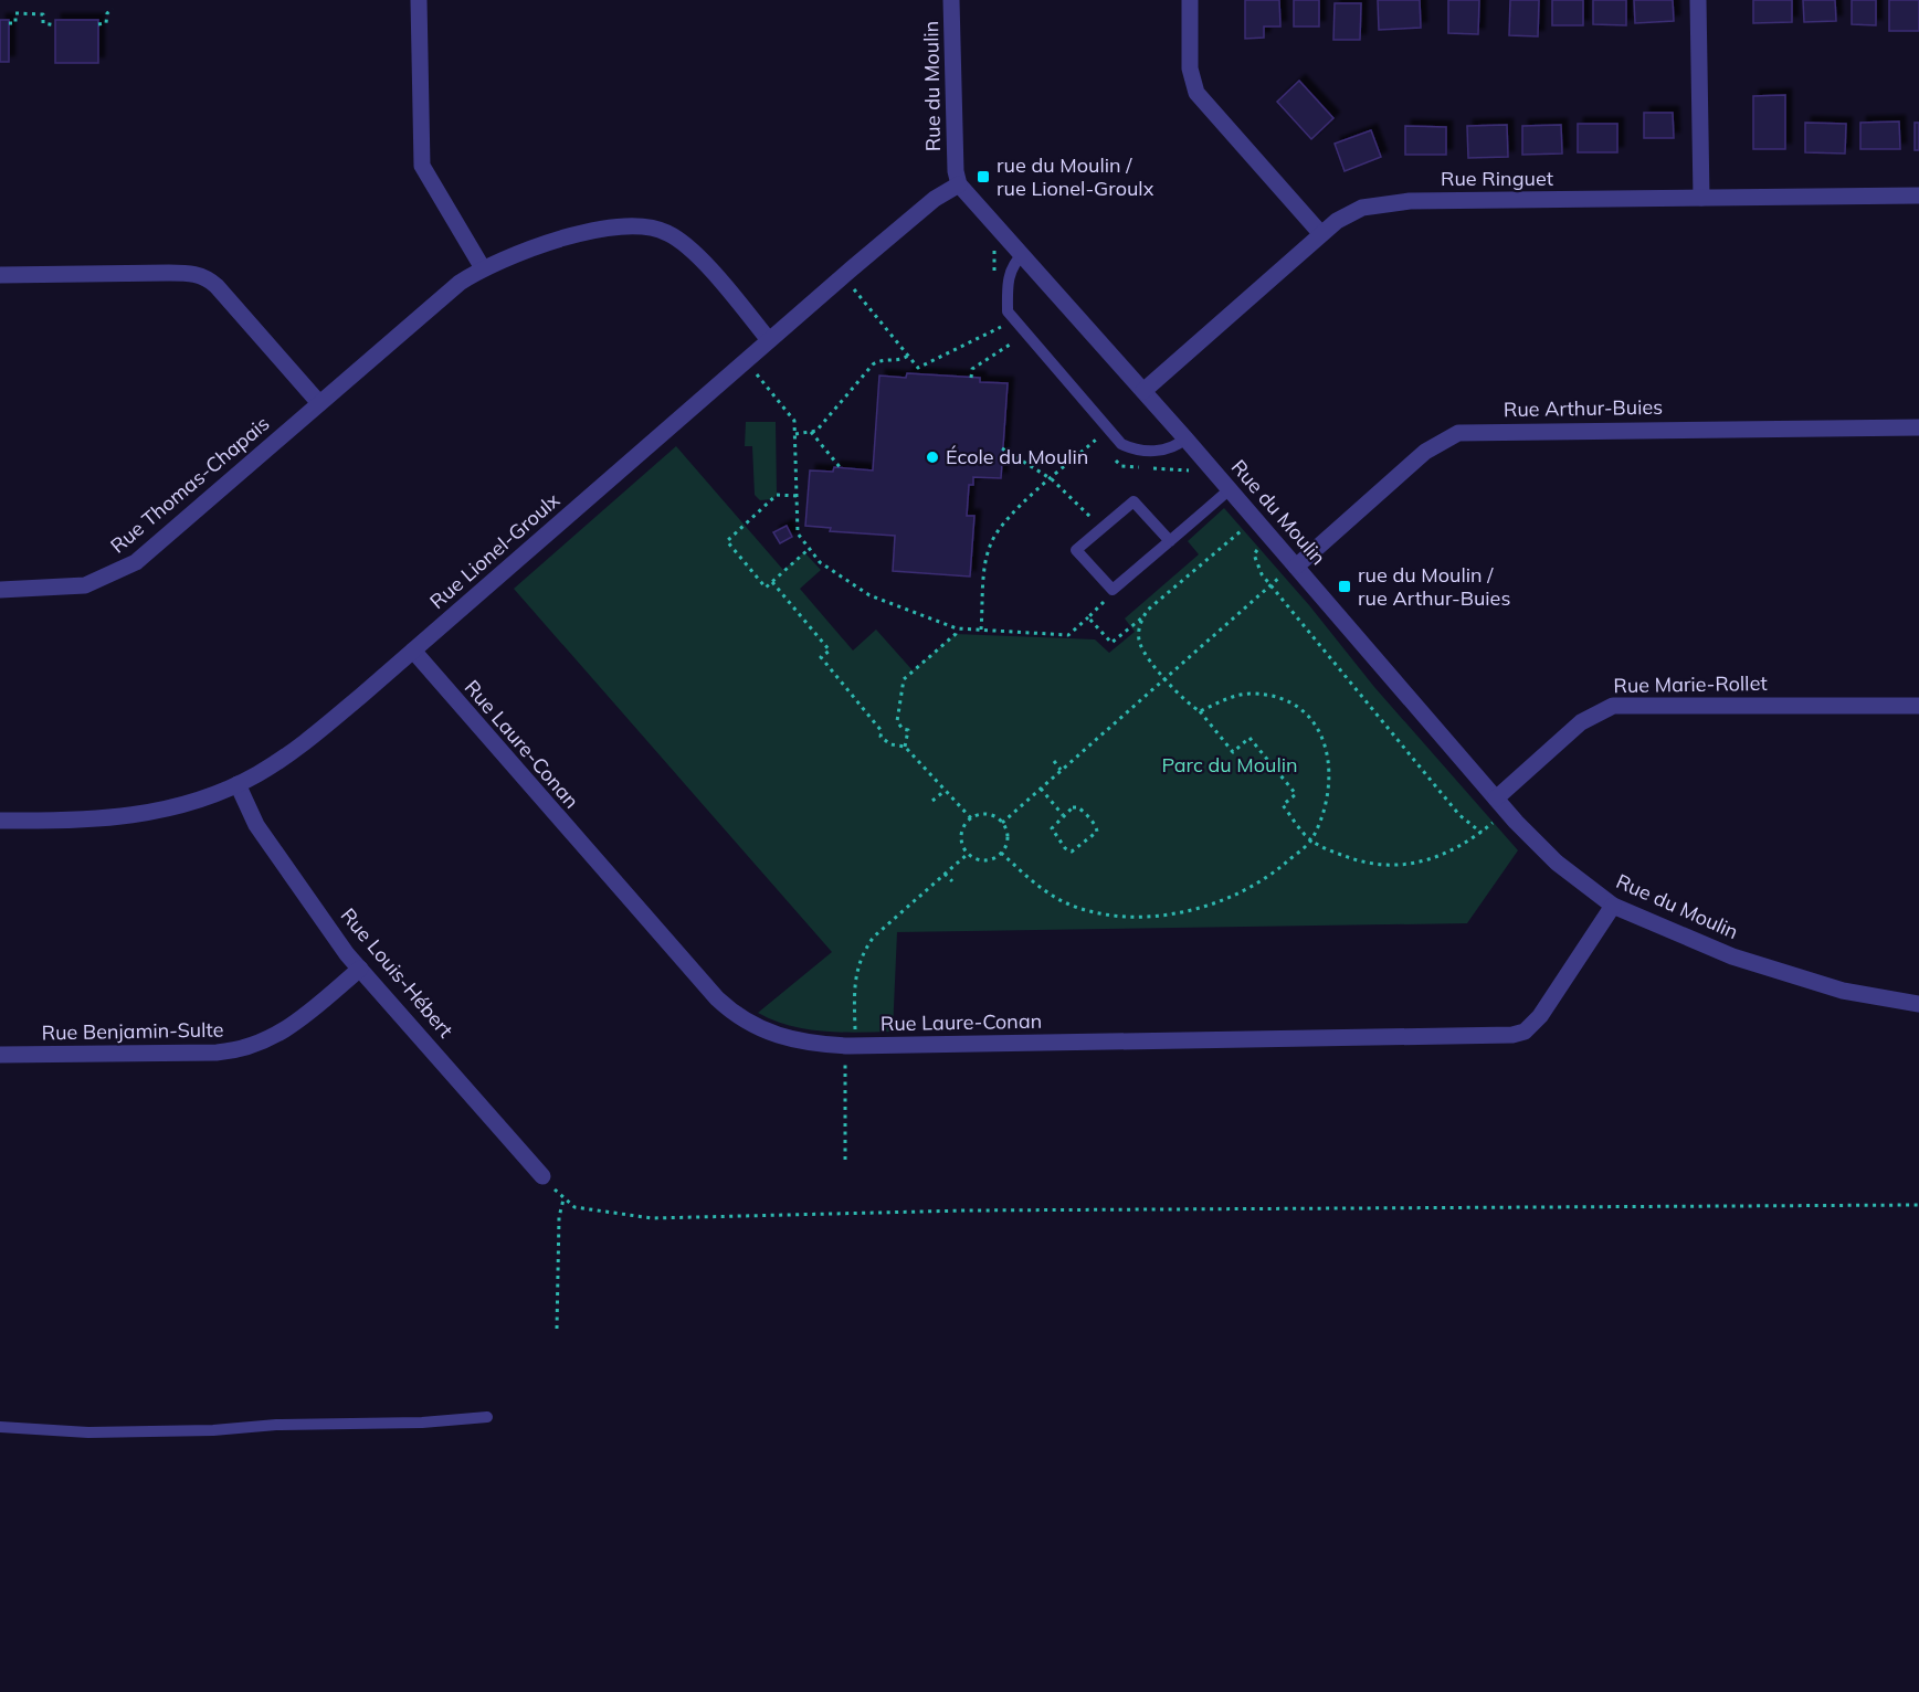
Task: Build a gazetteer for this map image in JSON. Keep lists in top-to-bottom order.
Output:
{
  "streets": {
    "street": [
      "Rue du Moulin",
      "Rue Ringuet",
      "Rue Arthur-Buies",
      "Rue Thomas-Chapais",
      "Rue Lionel-Groulx",
      "Rue Marie-Rollet",
      "Rue Laure-Conan",
      "Rue Louis-Hébert",
      "Rue Benjamin-Sulte"
    ]
  },
  "crossings": [
    ["Rue du Moulin", "Rue Ringuet"],
    ["Rue du Moulin", "Rue Arthur-Buies"],
    ["Rue du Moulin", "Rue Lionel-Groulx"],
    ["Rue du Moulin", "Rue Marie-Rollet"],
    ["Rue du Moulin", "Rue Laure-Conan"],
    ["Rue Thomas-Chapais", "Rue Lionel-Groulx"],
    ["Rue Lionel-Groulx", "Rue Laure-Conan"],
    ["Rue Lionel-Groulx", "Rue Louis-Hébert"],
    ["Rue Louis-Hébert", "Rue Benjamin-Sulte"]
  ],
  "parks": ["Parc du Moulin"],
  "places": {
    "transit": ["rue du Moulin / rue Lionel-Groulx", "rue du Moulin / rue Arthur-Buies"],
    "other": ["École du Moulin"]
  }
}
